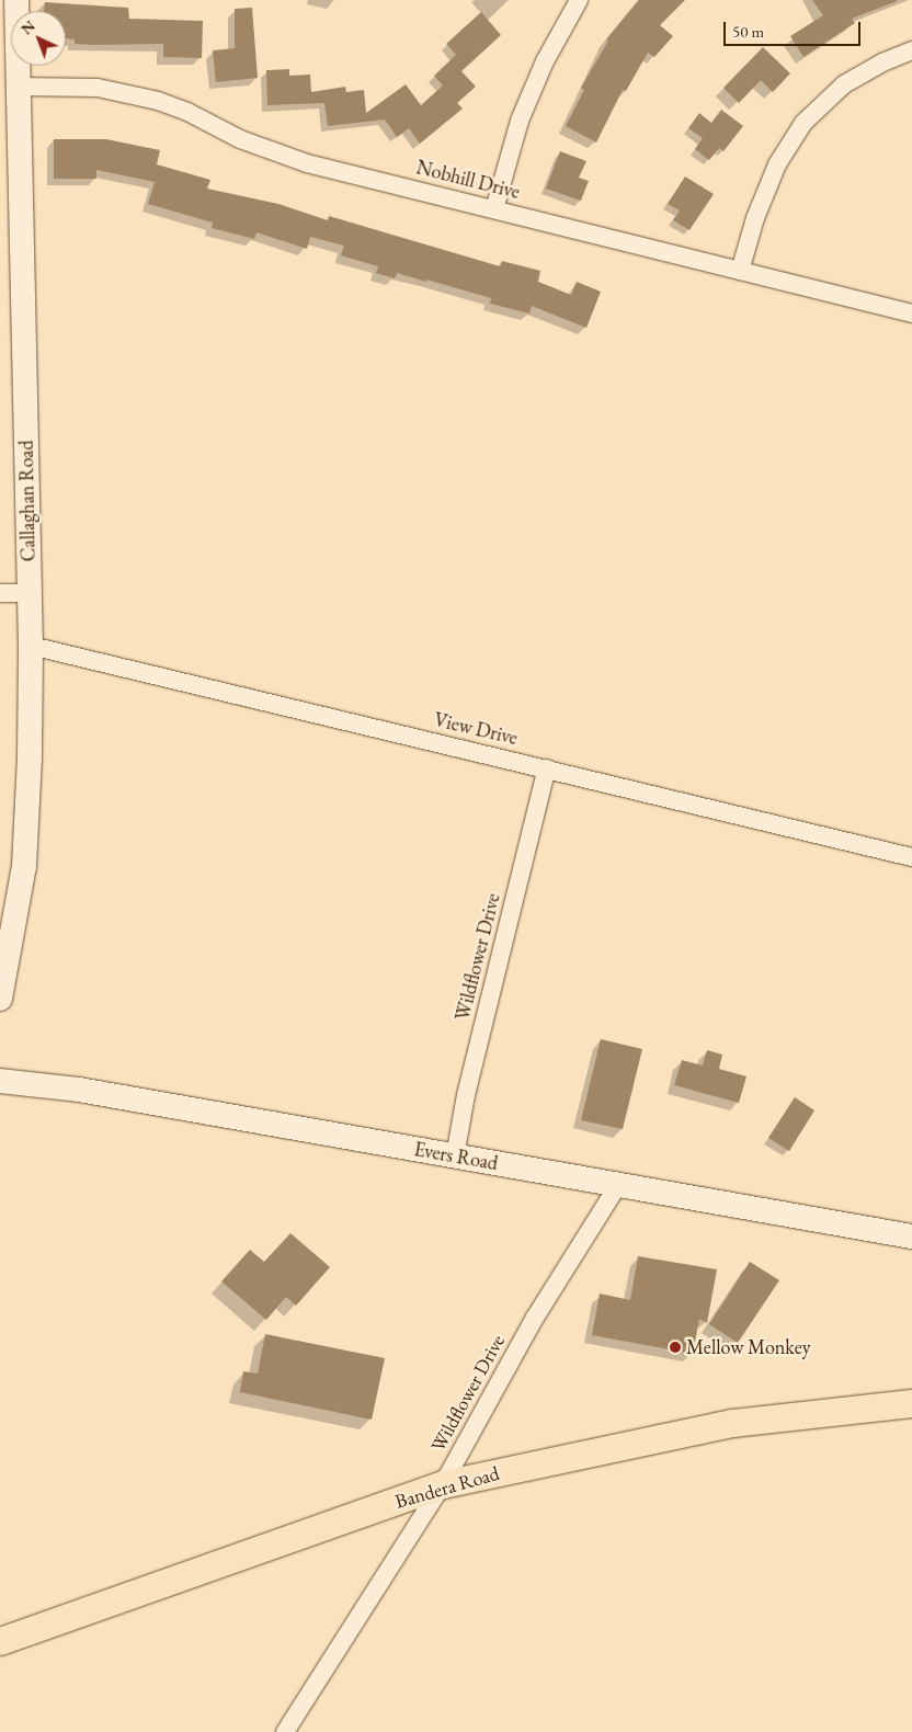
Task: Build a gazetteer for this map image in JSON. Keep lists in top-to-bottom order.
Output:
{
  "streets": {
    "main road": ["Callaghan Road", "Evers Road", "Bandera Road"],
    "street": ["Nobhill Drive", "View Drive", "Wildflower Drive"]
  },
  "crossings": [
    ["Nobhill Drive", "Callaghan Road"],
    ["Callaghan Road", "View Drive"],
    ["View Drive", "Wildflower Drive"],
    ["Wildflower Drive", "Evers Road"],
    ["Wildflower Drive", "Bandera Road"]
  ],
  "places": ["Mellow Monkey"],
  "scale_bar": "50 m",
  "north": "top left"
}
